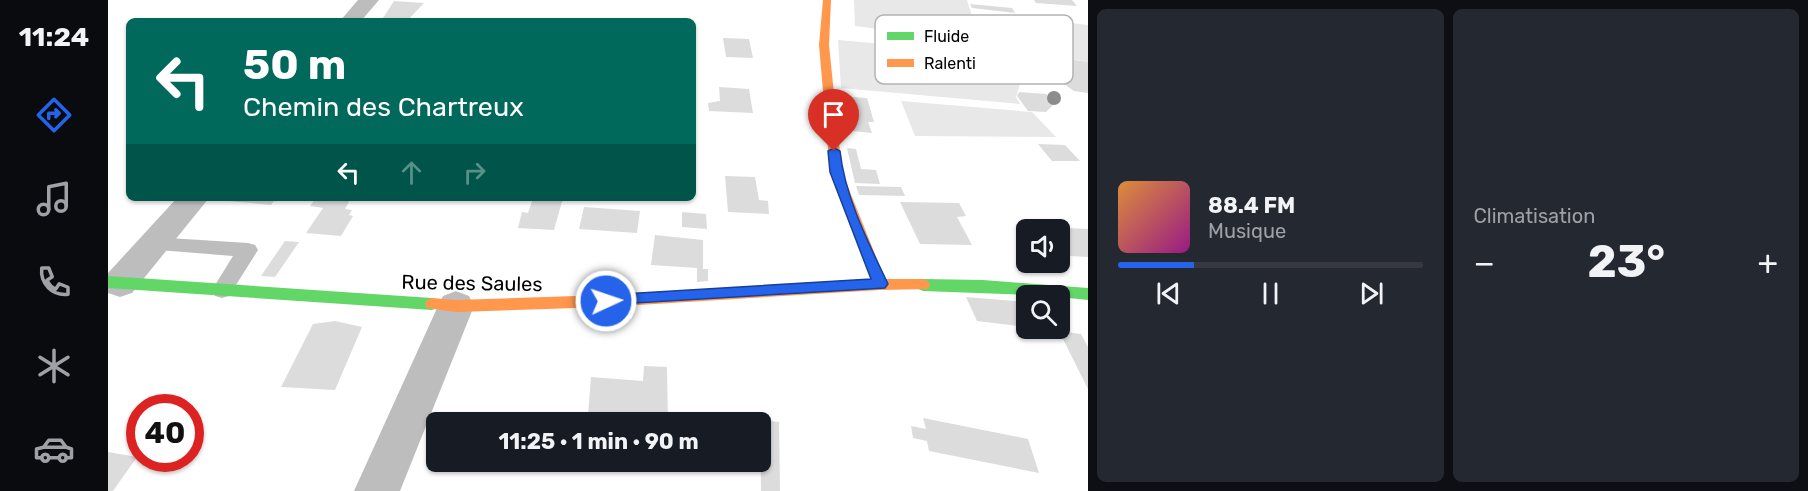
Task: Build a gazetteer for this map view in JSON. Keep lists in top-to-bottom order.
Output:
{
  "streets": {
    "street": ["Rue des Saules"]
  },
  "legend": ["Fluide", "Ralenti"],
  "page": {
    "tabs": "11:24",
    "tile": "Climatisation",
    "turn": ["50 m", "Chemin des Chartreux"],
    "song": ["88.4 FM", "Musique"],
    "heat": ["−", "23°", "+"],
    "limit": "40",
    "trip": "11:25 · 1 min · 90 m"
  }
}
